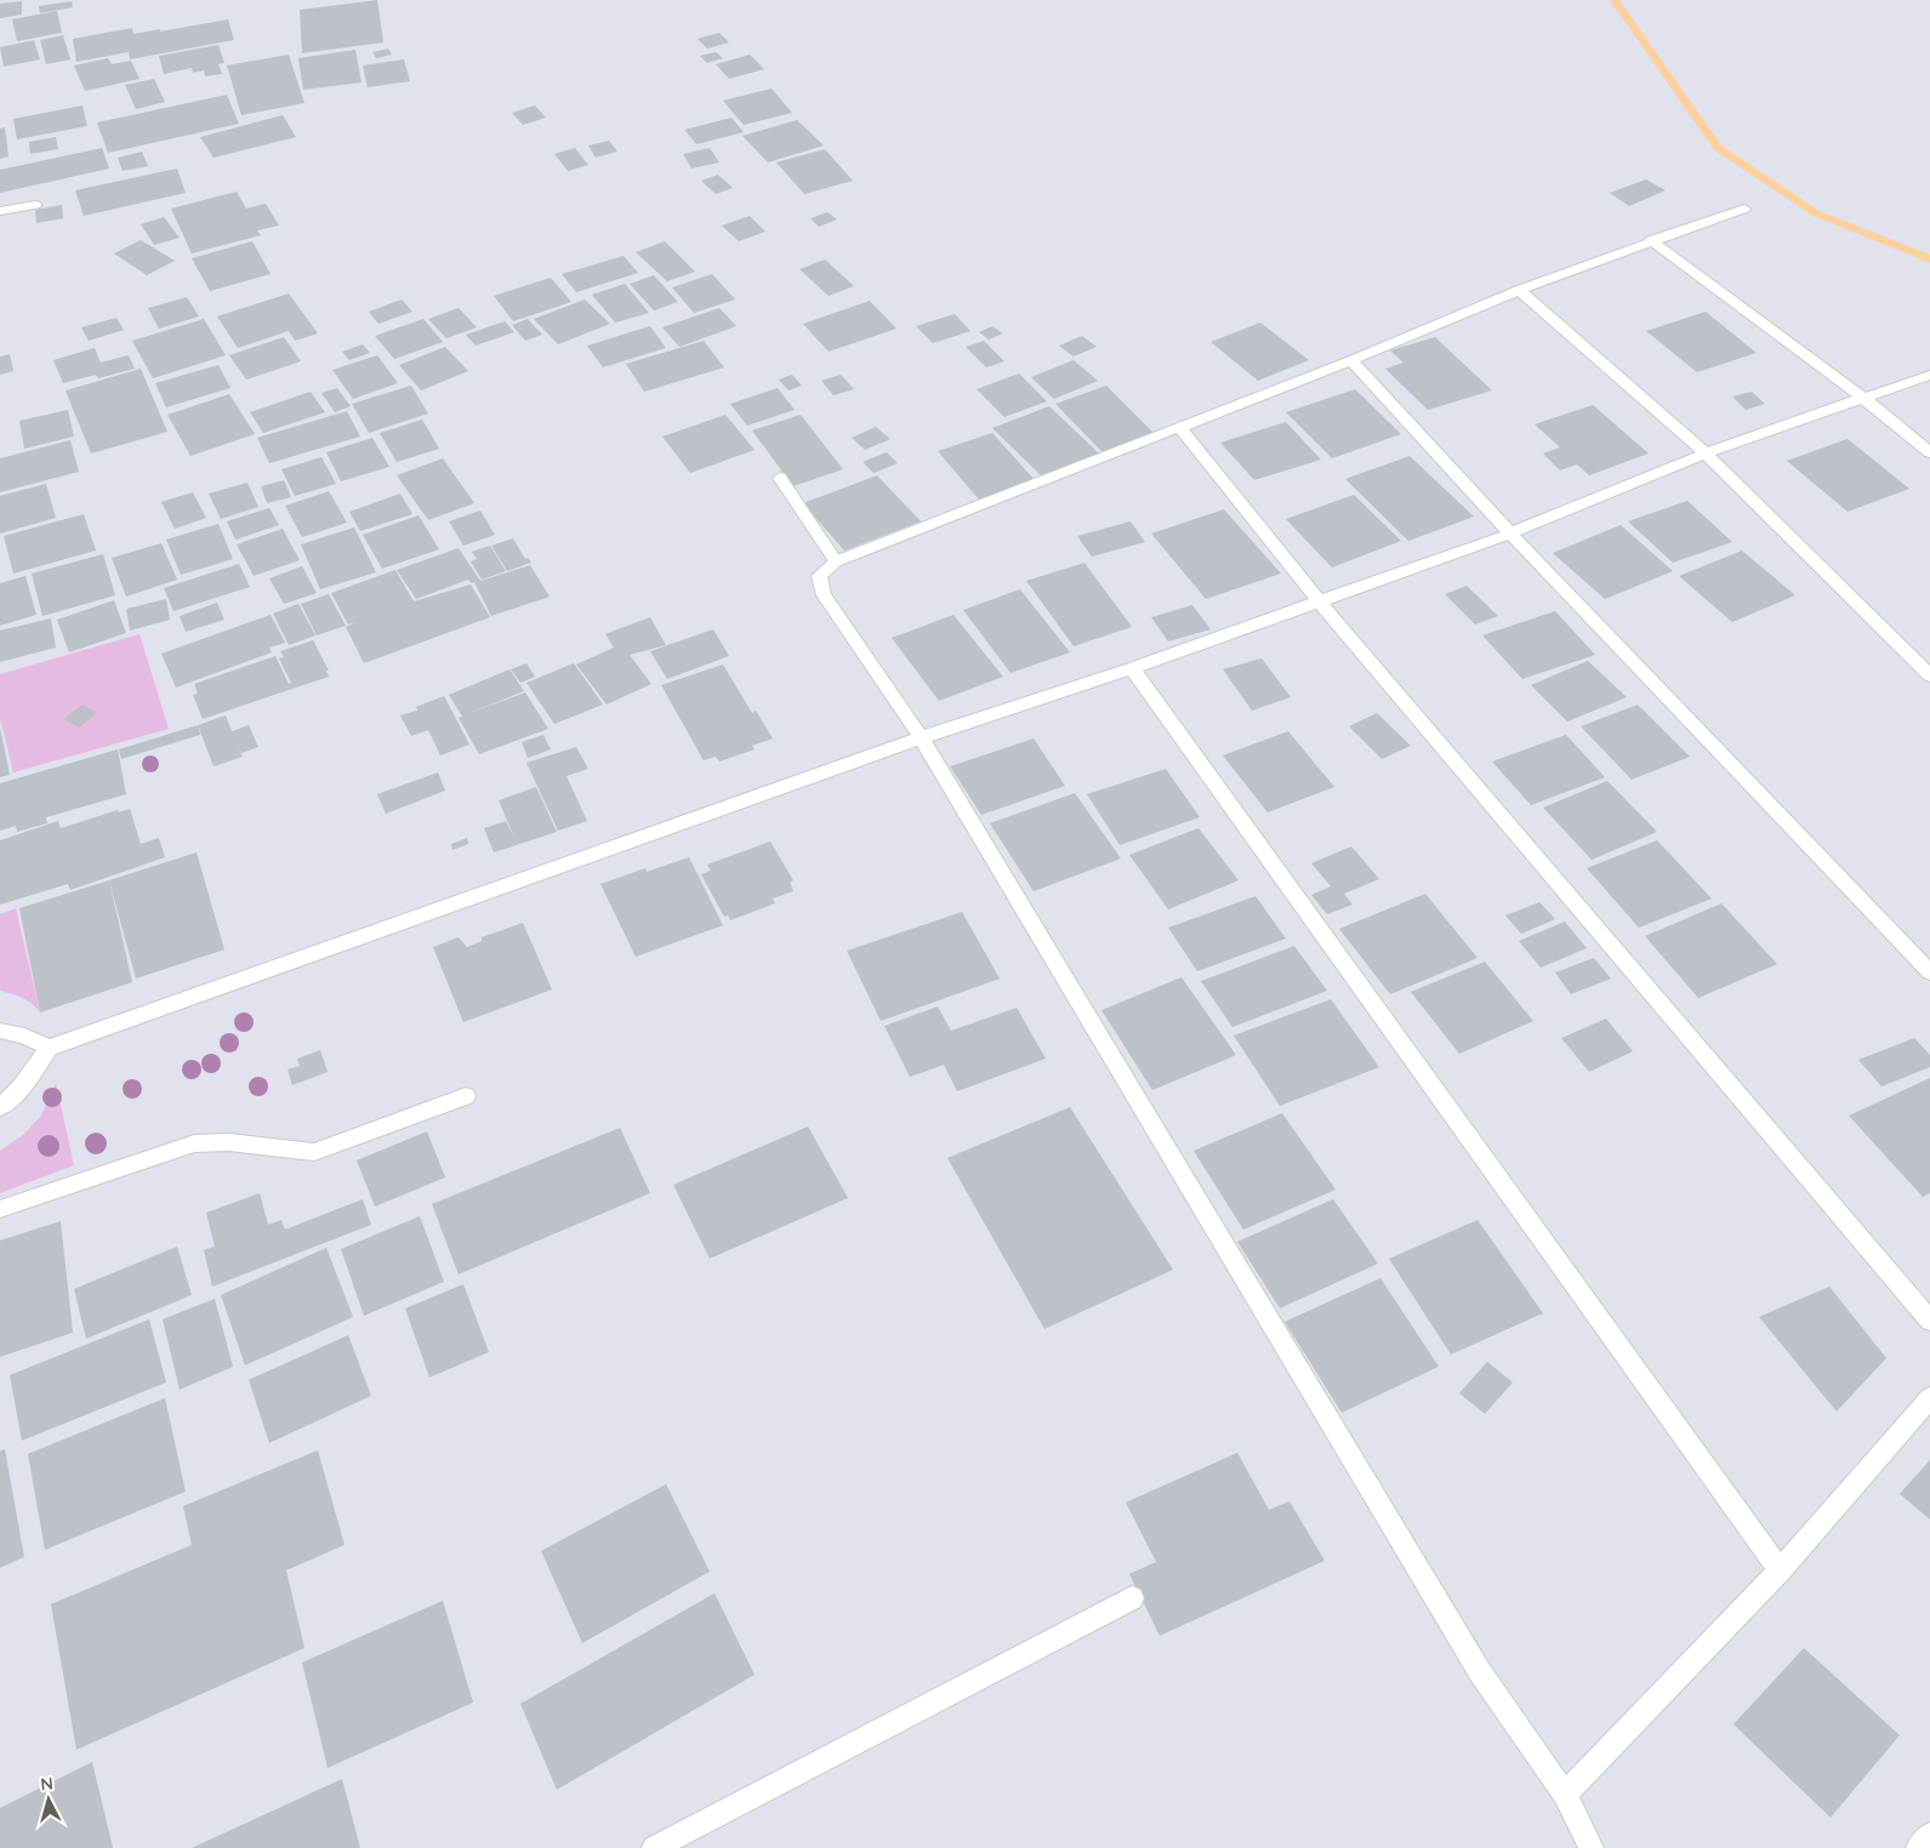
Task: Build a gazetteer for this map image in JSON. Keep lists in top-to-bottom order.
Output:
{
  "north": "top"
}
